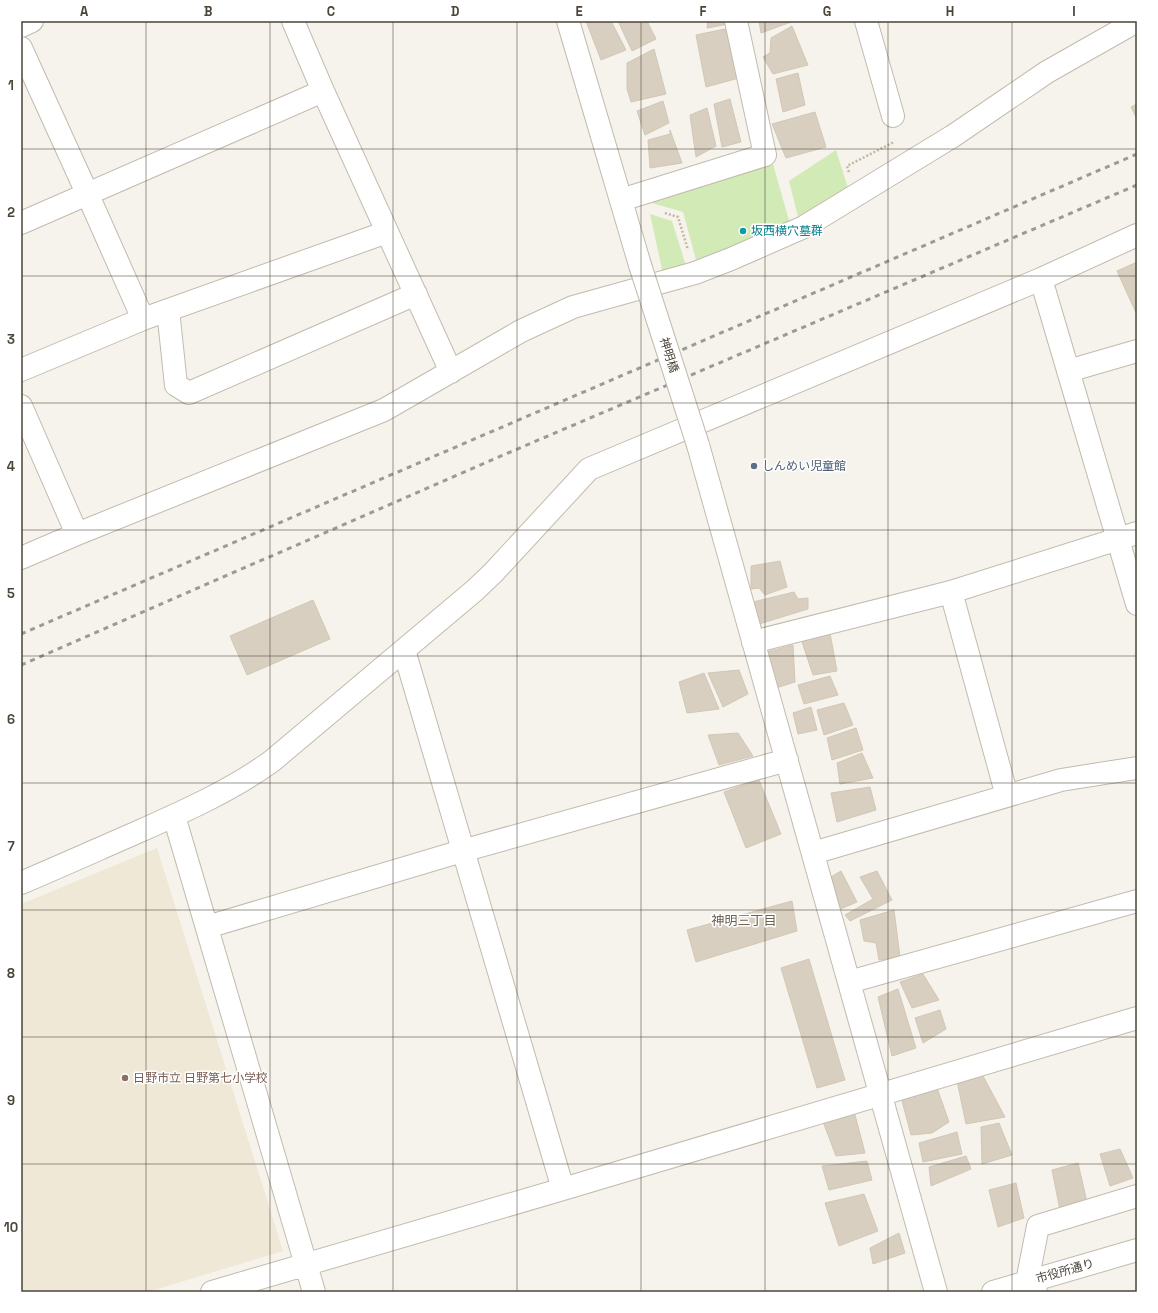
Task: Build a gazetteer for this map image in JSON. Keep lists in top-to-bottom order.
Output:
{
  "streets": {
    "street": ["神明橋", "市役所通り"]
  },
  "districts": ["神明三丁目"],
  "places": ["坂西横穴墓群", "しんめい児童館", "日野市立 日野第七小学校"],
  "grid": {
    "columns": [
      "A",
      "B",
      "C",
      "D",
      "E",
      "F",
      "G",
      "H",
      "I"
    ],
    "rows": [
      "1",
      "2",
      "3",
      "4",
      "5",
      "6",
      "7",
      "8",
      "9",
      "10"
    ]
  }
}
